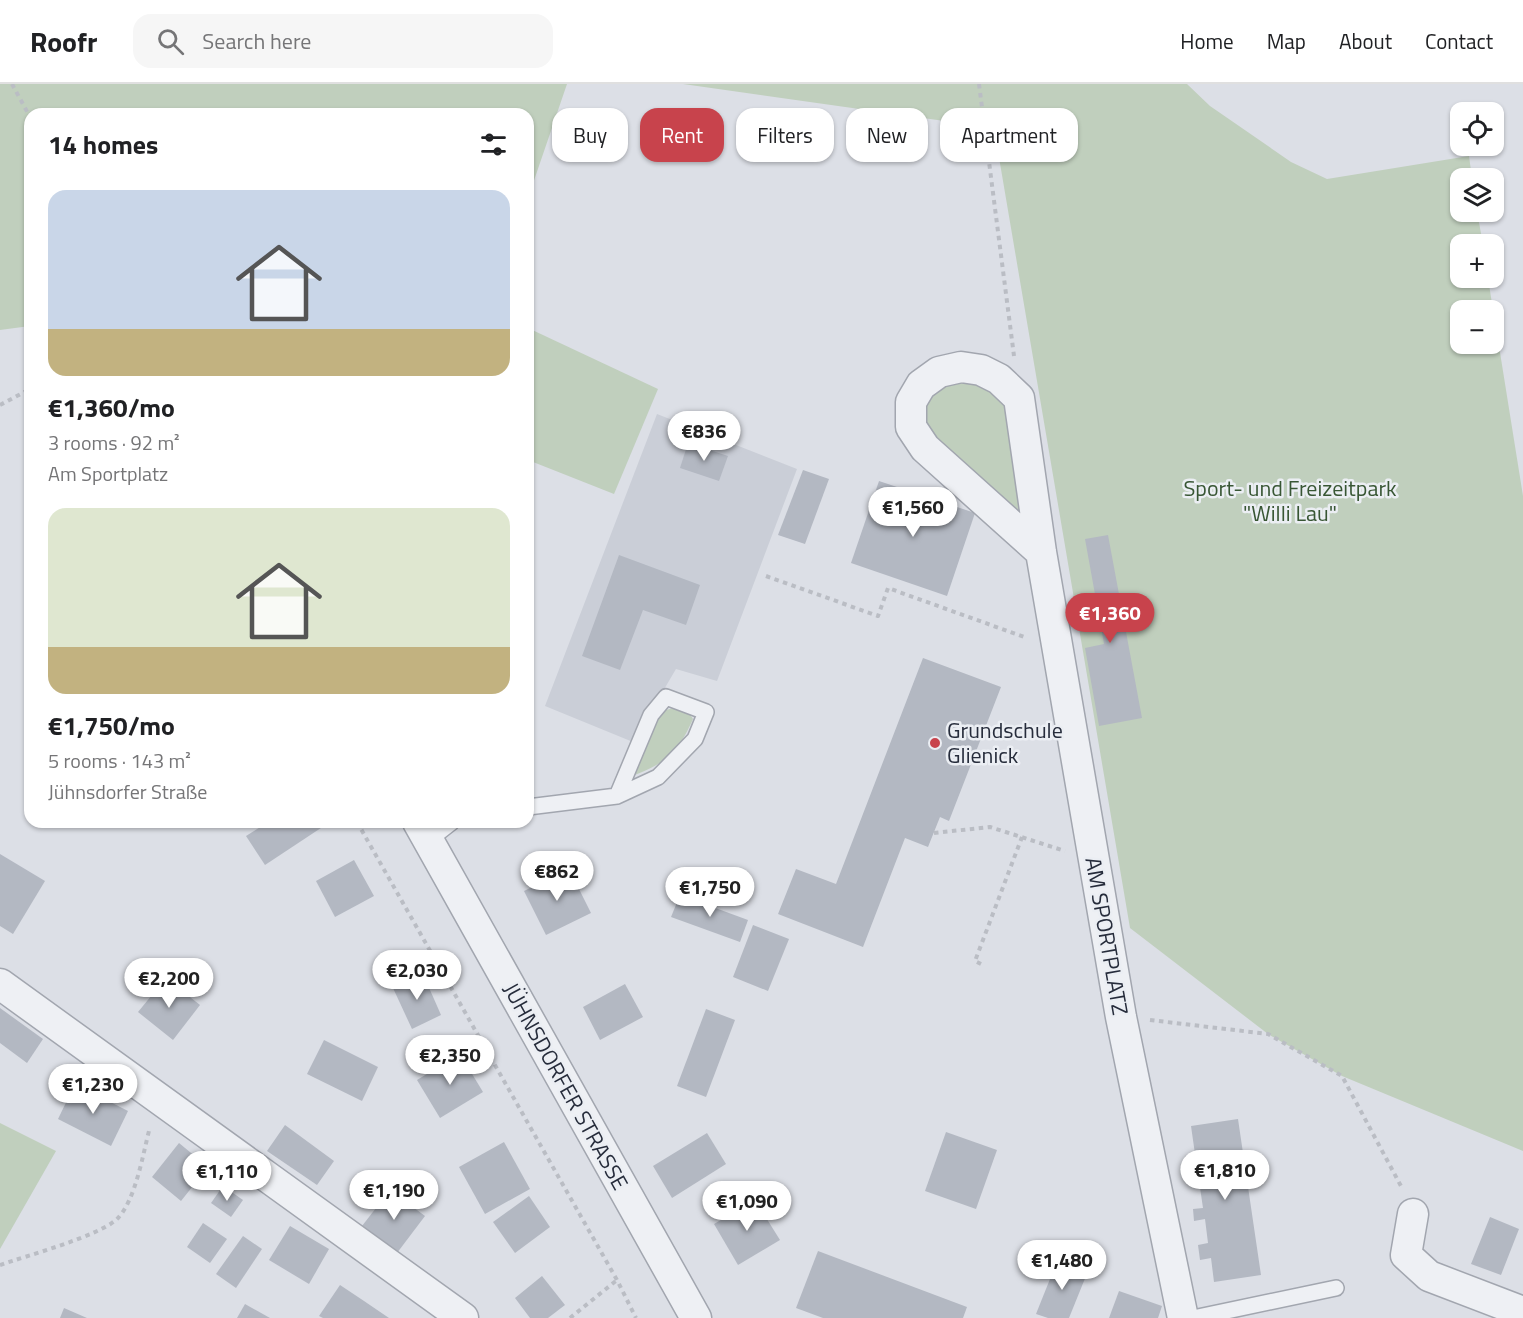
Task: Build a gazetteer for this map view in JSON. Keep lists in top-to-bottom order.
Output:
{
  "streets": {
    "street": ["AM SPORTPLATZ", "JÜHNSDORFER STRASSE"]
  },
  "parks": ["Sport- und Freizeitpark \"Willi Lau\""],
  "places": ["Grundschule Glienick"],
  "page": {
    "header": "Roofr",
    "search": "Search here",
    "nav": [
      "Home",
      "Map",
      "About",
      "Contact"
    ],
    "map_buttons": ["+", "−"],
    "chip": [
      "Buy",
      "Rent",
      "Filters",
      "New",
      "Apartment"
    ],
    "heading": "14 homes",
    "list": [
      {
        "name": "€1,360/mo",
        "note": "3 rooms · 92 m² · Am Sportplatz"
      },
      {
        "name": "€1,750/mo",
        "note": "5 rooms · 143 m² · Jühnsdorfer Straße"
      }
    ],
    "price": [
      "€836",
      "€1,560",
      "€1,360",
      "€862",
      "€1,750",
      "€2,030",
      "€2,200",
      "€2,350",
      "€1,230",
      "€1,810",
      "€1,110",
      "€1,190",
      "€1,090",
      "€1,480"
    ]
  }
}
